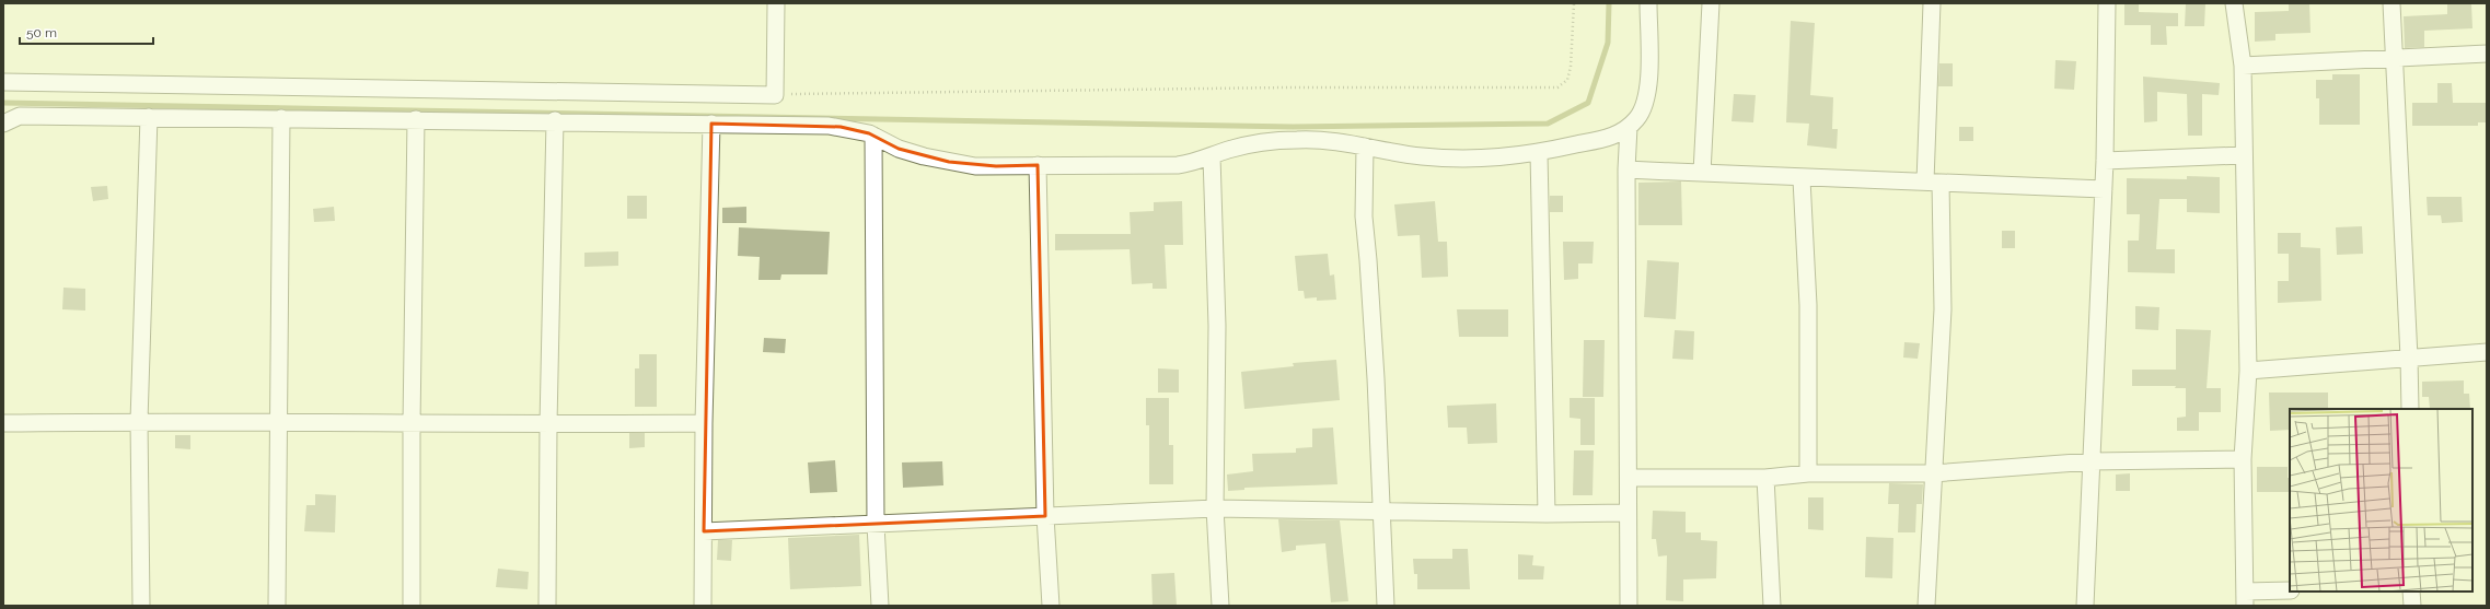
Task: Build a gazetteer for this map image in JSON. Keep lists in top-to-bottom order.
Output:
{
  "scale_bar": "50 m"
}
